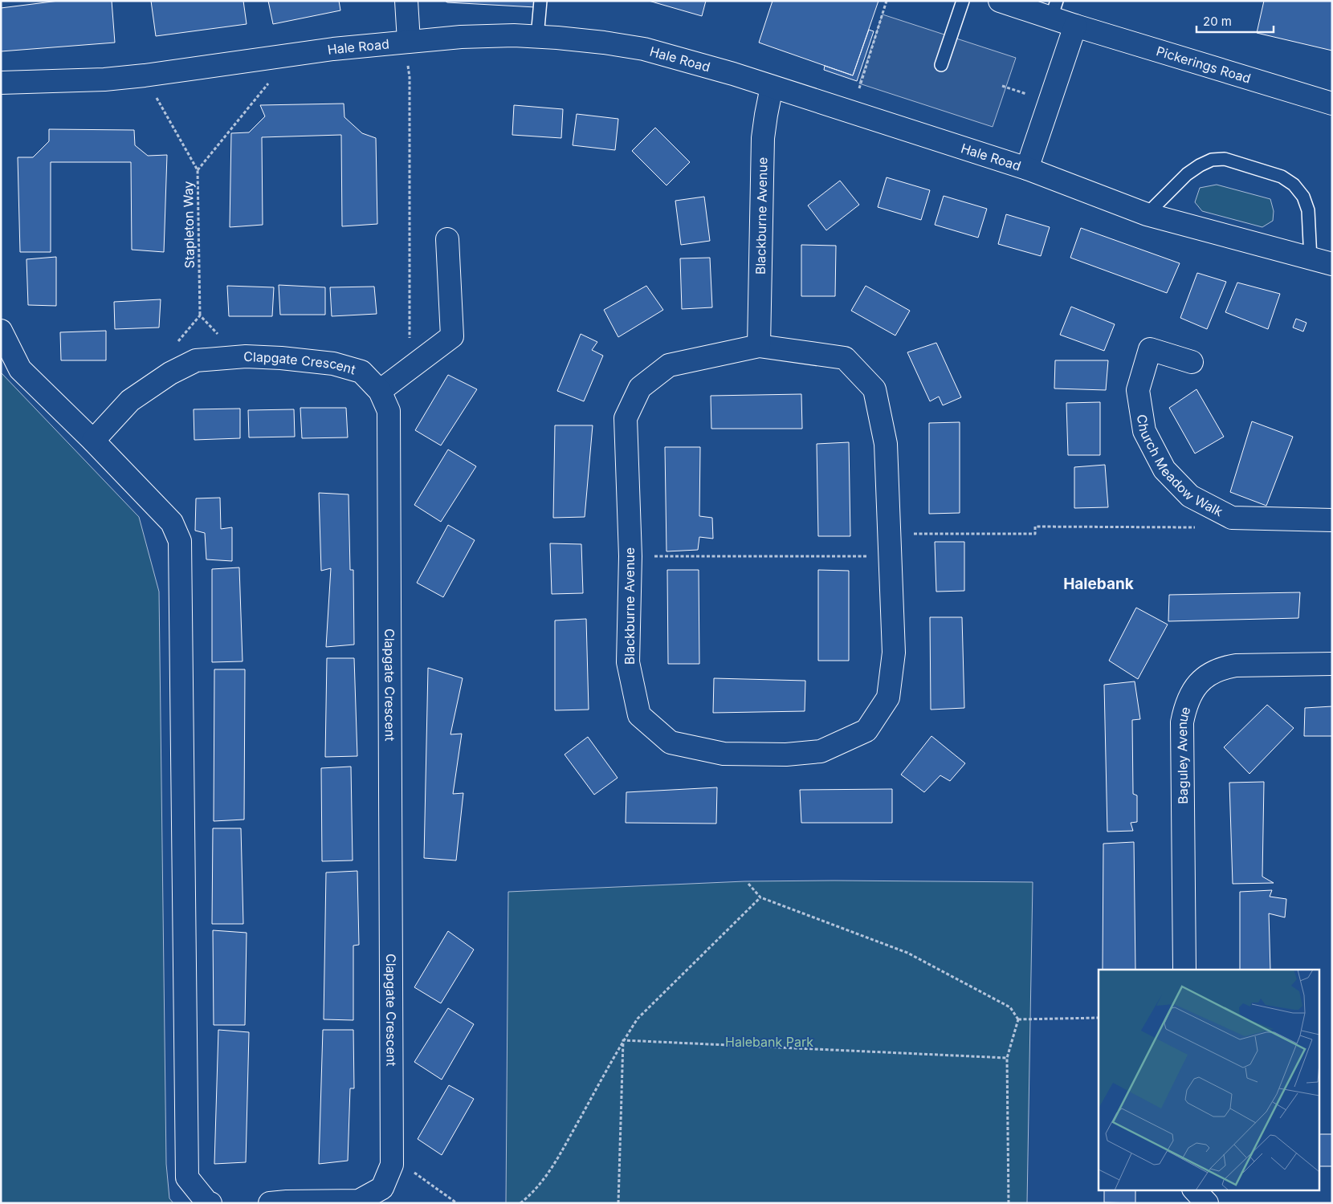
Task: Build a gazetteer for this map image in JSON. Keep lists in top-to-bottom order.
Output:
{
  "streets": {
    "street": [
      "Hale Road",
      "Pickerings Road",
      "Blackburne Avenue",
      "Clapgate Crescent",
      "Church Meadow Walk",
      "Baguley Avenue"
    ],
    "path": ["Stapleton Way"]
  },
  "crossings": [
    ["Hale Road", "Blackburne Avenue"],
    ["Hale Road", "Stapleton Way"]
  ],
  "districts": ["Halebank"],
  "parks": ["Halebank Park"],
  "scale_bar": "20 m"
}
